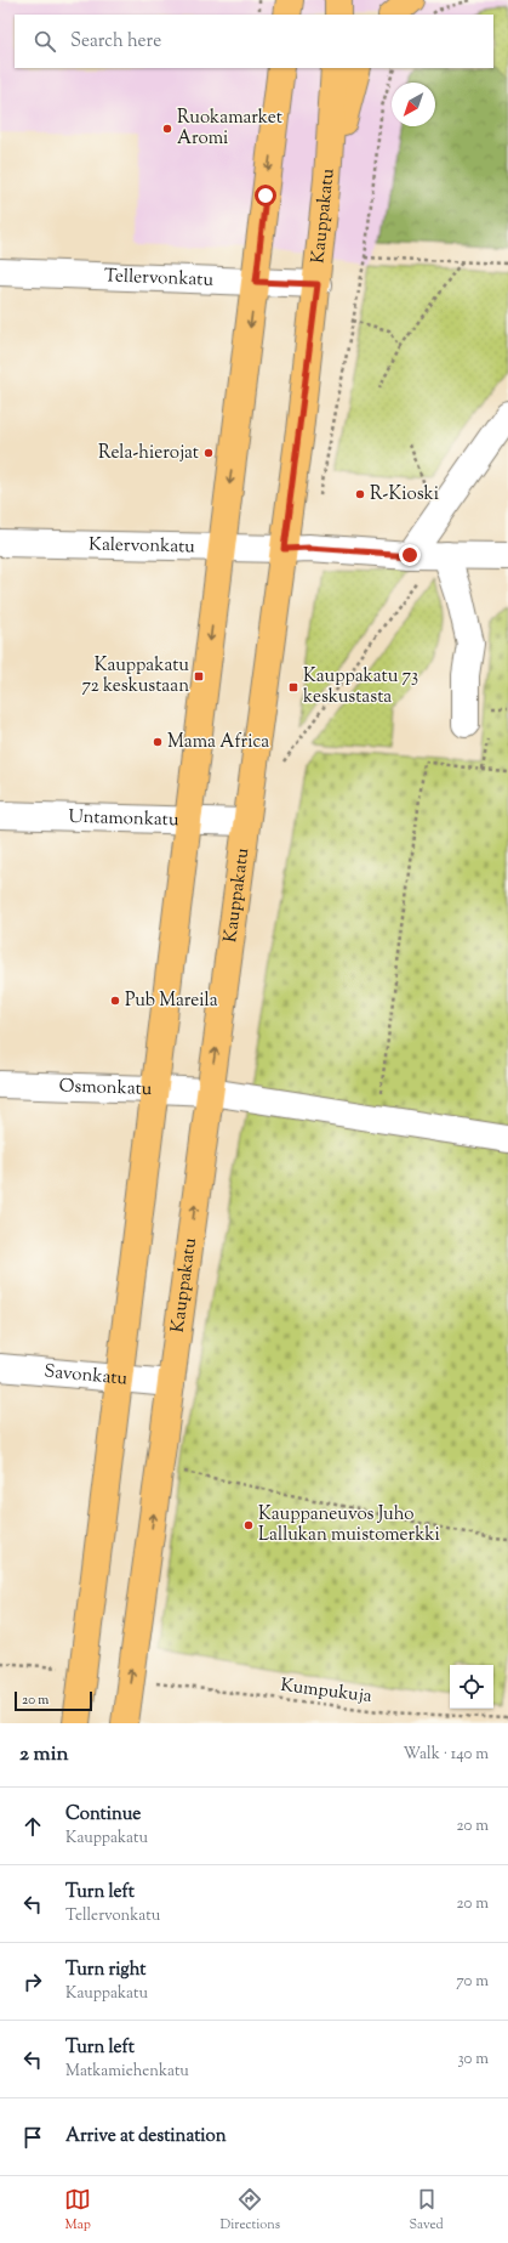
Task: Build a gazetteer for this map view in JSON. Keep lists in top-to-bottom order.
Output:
{
  "streets": {
    "main road": ["Kauppakatu"],
    "street": [
      "Tellervonkatu",
      "Kalervonkatu",
      "Untamonkatu",
      "Osmonkatu",
      "Savonkatu"
    ],
    "path": ["Kumpukuja"]
  },
  "crossings": [
    ["Kauppakatu", "Tellervonkatu"],
    ["Kauppakatu", "Kalervonkatu"],
    ["Kauppakatu", "Untamonkatu"],
    ["Kauppakatu", "Osmonkatu"],
    ["Kauppakatu", "Savonkatu"]
  ],
  "places": {
    "other": [
      "Ruokamarket Aromi",
      "Rela-hierojat",
      "R-Kioski",
      "Mama Africa",
      "Pub Mareila",
      "Kauppaneuvos Juho Lallukan muistomerkki"
    ],
    "transit": ["Kauppakatu 72 keskustaan", "Kauppakatu 73 keskustasta"]
  },
  "scale_bar": "20 m",
  "north": "bottom left",
  "page": {
    "search": "Search here",
    "scale": "20 m",
    "heading": ["2 min", "Walk · 140 m"],
    "list": [
      ["Continue", "Kauppakatu", "20 m"],
      ["Turn left", "Tellervonkatu", "20 m"],
      ["Turn right", "Kauppakatu", "70 m"],
      ["Turn left", "Matkamiehenkatu", "30 m"],
      "Arrive at destination"
    ],
    "nav": ["Map", "Directions", "Saved"]
  }
}
